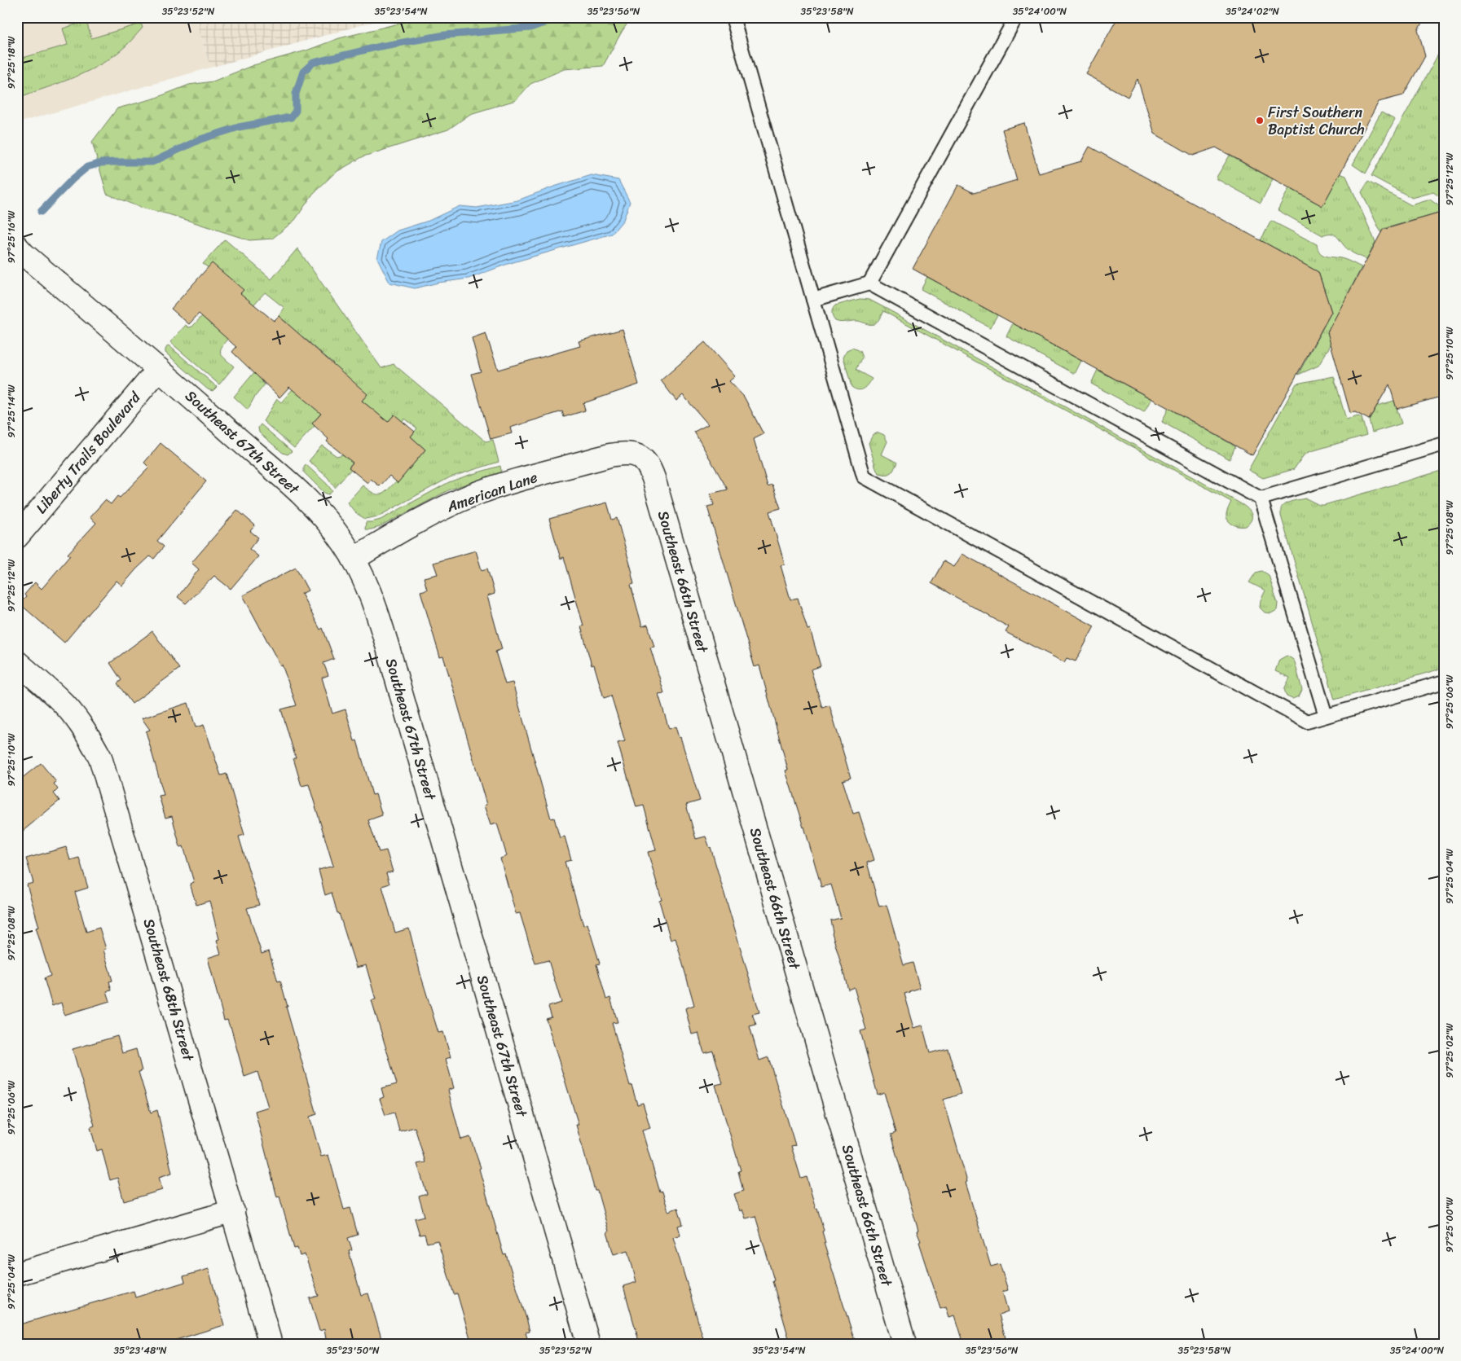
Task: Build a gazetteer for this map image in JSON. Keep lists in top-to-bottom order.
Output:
{
  "streets": {
    "street": [
      "Southeast 67th Street",
      "Liberty Trails Boulevard",
      "American Lane",
      "Southeast 66th Street",
      "Southeast 68th Street"
    ]
  },
  "crossings": [
    ["Southeast 67th Street", "Liberty Trails Boulevard"],
    ["Southeast 67th Street", "American Lane"],
    ["American Lane", "Southeast 66th Street"]
  ],
  "places": ["First Southern Baptist Church"],
  "coordinates": [
    "35°23'52\"N",
    "35°23'54\"N",
    "35°23'56\"N",
    "35°23'58\"N",
    "35°24'00\"N",
    "35°24'02\"N",
    "97°25'18\"W",
    "97°25'12\"W",
    "97°25'16\"W",
    "97°25'10\"W",
    "97°25'14\"W",
    "97°25'08\"W",
    "97°25'06\"W",
    "97°25'04\"W",
    "97°25'02\"W",
    "97°25'00\"W",
    "35°23'48\"N",
    "35°23'50\"N"
  ]
}
